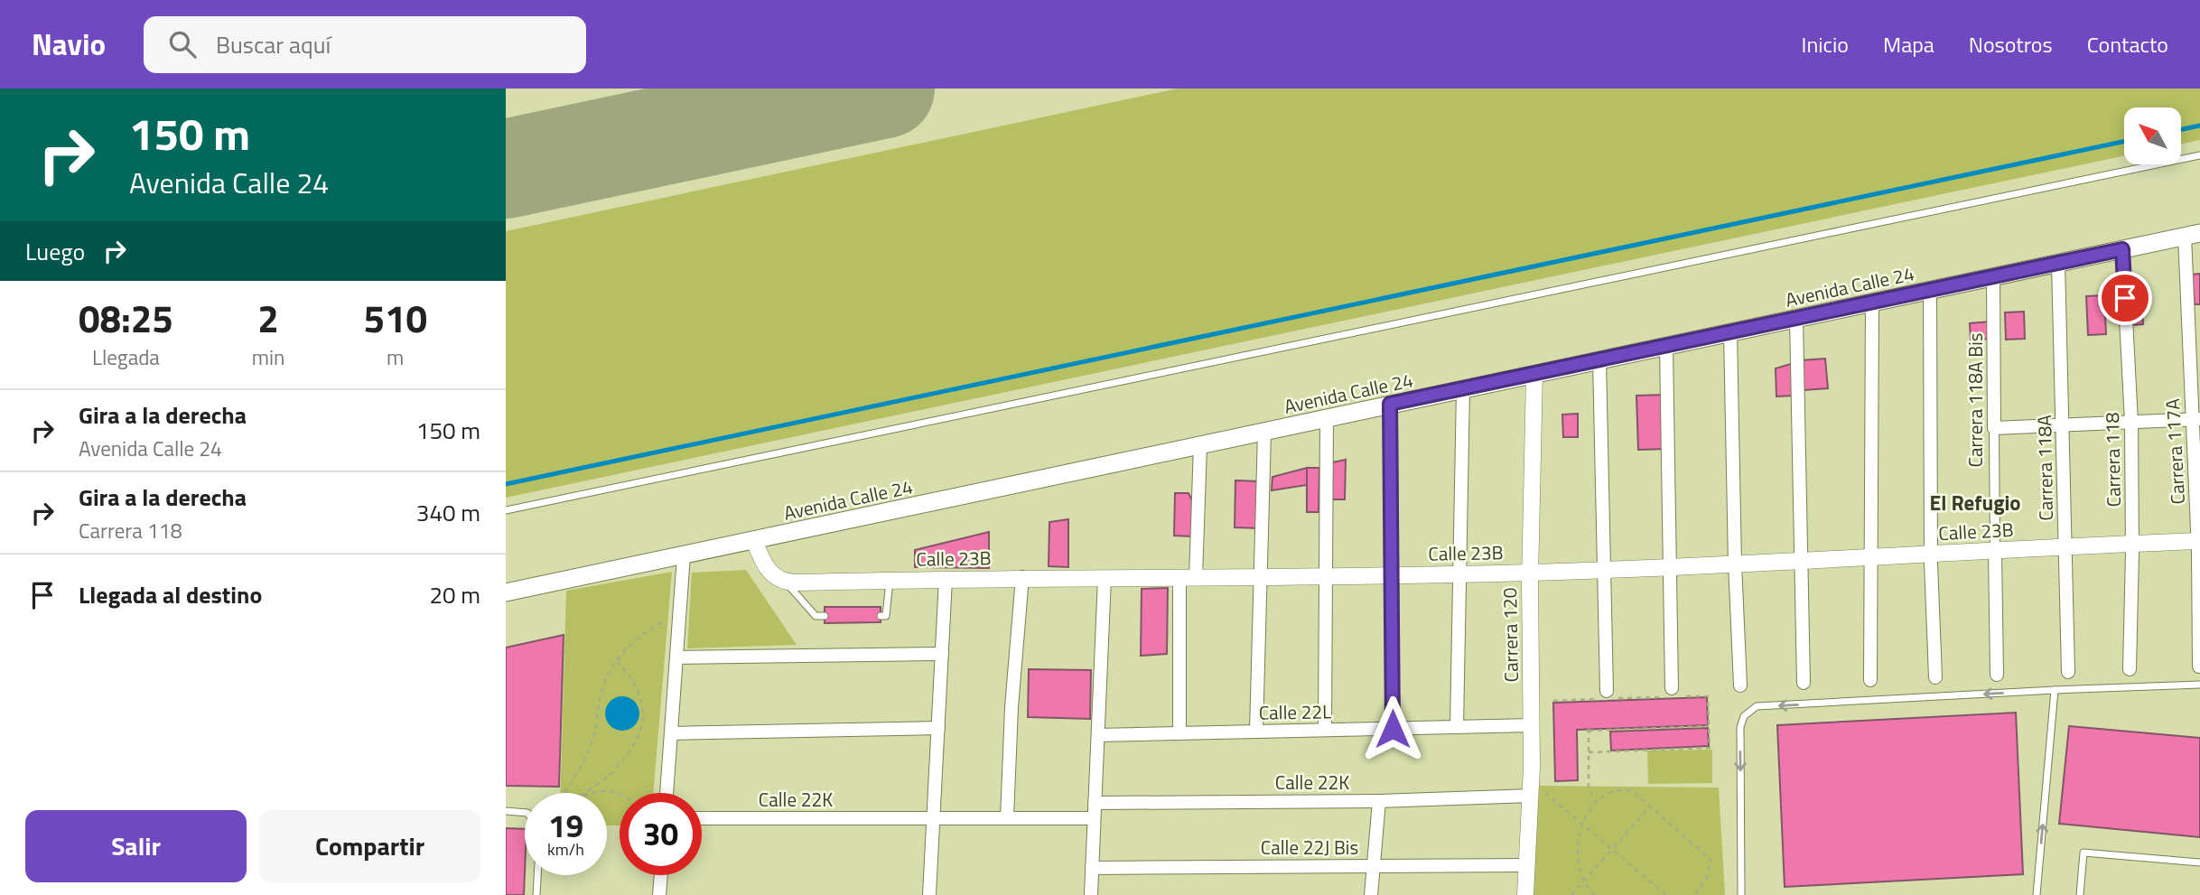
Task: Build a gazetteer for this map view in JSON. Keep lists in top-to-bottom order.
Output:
{
  "streets": {
    "main road": ["Avenida Calle 24"],
    "street": [
      "Carrera 118A Bis",
      "Carrera 117A",
      "Carrera 118",
      "Carrera 118A",
      "Calle 23B",
      "Carrera 120",
      "Calle 22L",
      "Calle 22K",
      "Calle 22J Bis"
    ]
  },
  "crossings": [
    ["Avenida Calle 24", "Carrera 118A Bis"],
    ["Avenida Calle 24", "Carrera 117A"],
    ["Avenida Calle 24", "Carrera 118"],
    ["Avenida Calle 24", "Carrera 118A"],
    ["Avenida Calle 24", "Carrera 120"],
    ["Carrera 118A Bis", "Calle 23B"],
    ["Carrera 117A", "Calle 23B"],
    ["Carrera 118", "Calle 23B"],
    ["Carrera 118A", "Calle 23B"],
    ["Calle 23B", "Carrera 120"],
    ["Carrera 120", "Calle 22L"],
    ["Carrera 120", "Calle 22K"],
    ["Carrera 120", "Calle 22J Bis"]
  ],
  "districts": ["El Refugio"],
  "north": "top left",
  "page": {
    "header": "Navio",
    "search": "Buscar aquí",
    "nav": [
      "Inicio",
      "Mapa",
      "Nosotros",
      "Contacto"
    ],
    "turn": ["150 m", "Avenida Calle 24"],
    "then": "Luego",
    "eta": [
      "08:25",
      "Llegada",
      "2",
      "min",
      "510",
      "m"
    ],
    "list": [
      {
        "name": "Gira a la derecha",
        "note": "Avenida Calle 24",
        "value": "150 m"
      },
      {
        "name": "Gira a la derecha",
        "note": "Carrera 118",
        "value": "340 m"
      },
      {
        "name": "Llegada al destino",
        "value": "20 m"
      }
    ],
    "speed": "19 km/h",
    "limit": "30",
    "buttons": ["Salir", "Compartir"]
  }
}
